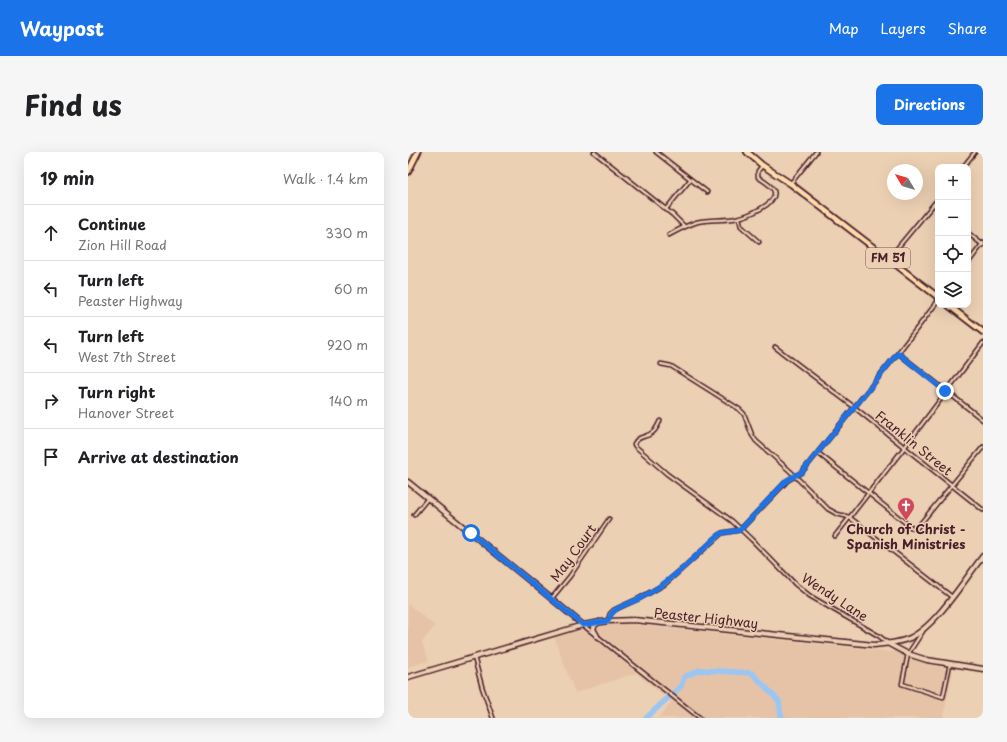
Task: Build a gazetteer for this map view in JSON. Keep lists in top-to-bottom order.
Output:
{
  "streets": {
    "main road": ["FM 51", "Peaster Highway"],
    "street": ["Franklin Street", "May Court", "Wendy Lane"]
  },
  "crossings": [
    ["Wendy Lane", "Peaster Highway"]
  ],
  "places": {
    "church": ["Church of Christ - Spanish Ministries"]
  },
  "north": "top left",
  "page": {
    "header": "Waypost",
    "nav": ["Map", "Layers", "Share"],
    "title": "Find us",
    "buttons": "Directions",
    "heading": ["19 min", "Walk · 1.4 km"],
    "map_buttons": ["+", "−"],
    "list": [
      ["Continue", "Zion Hill Road", "330 m"],
      ["Turn left", "Peaster Highway", "60 m"],
      ["Turn left", "West 7th Street", "920 m"],
      ["Turn right", "Hanover Street", "140 m"],
      "Arrive at destination"
    ]
  }
}
